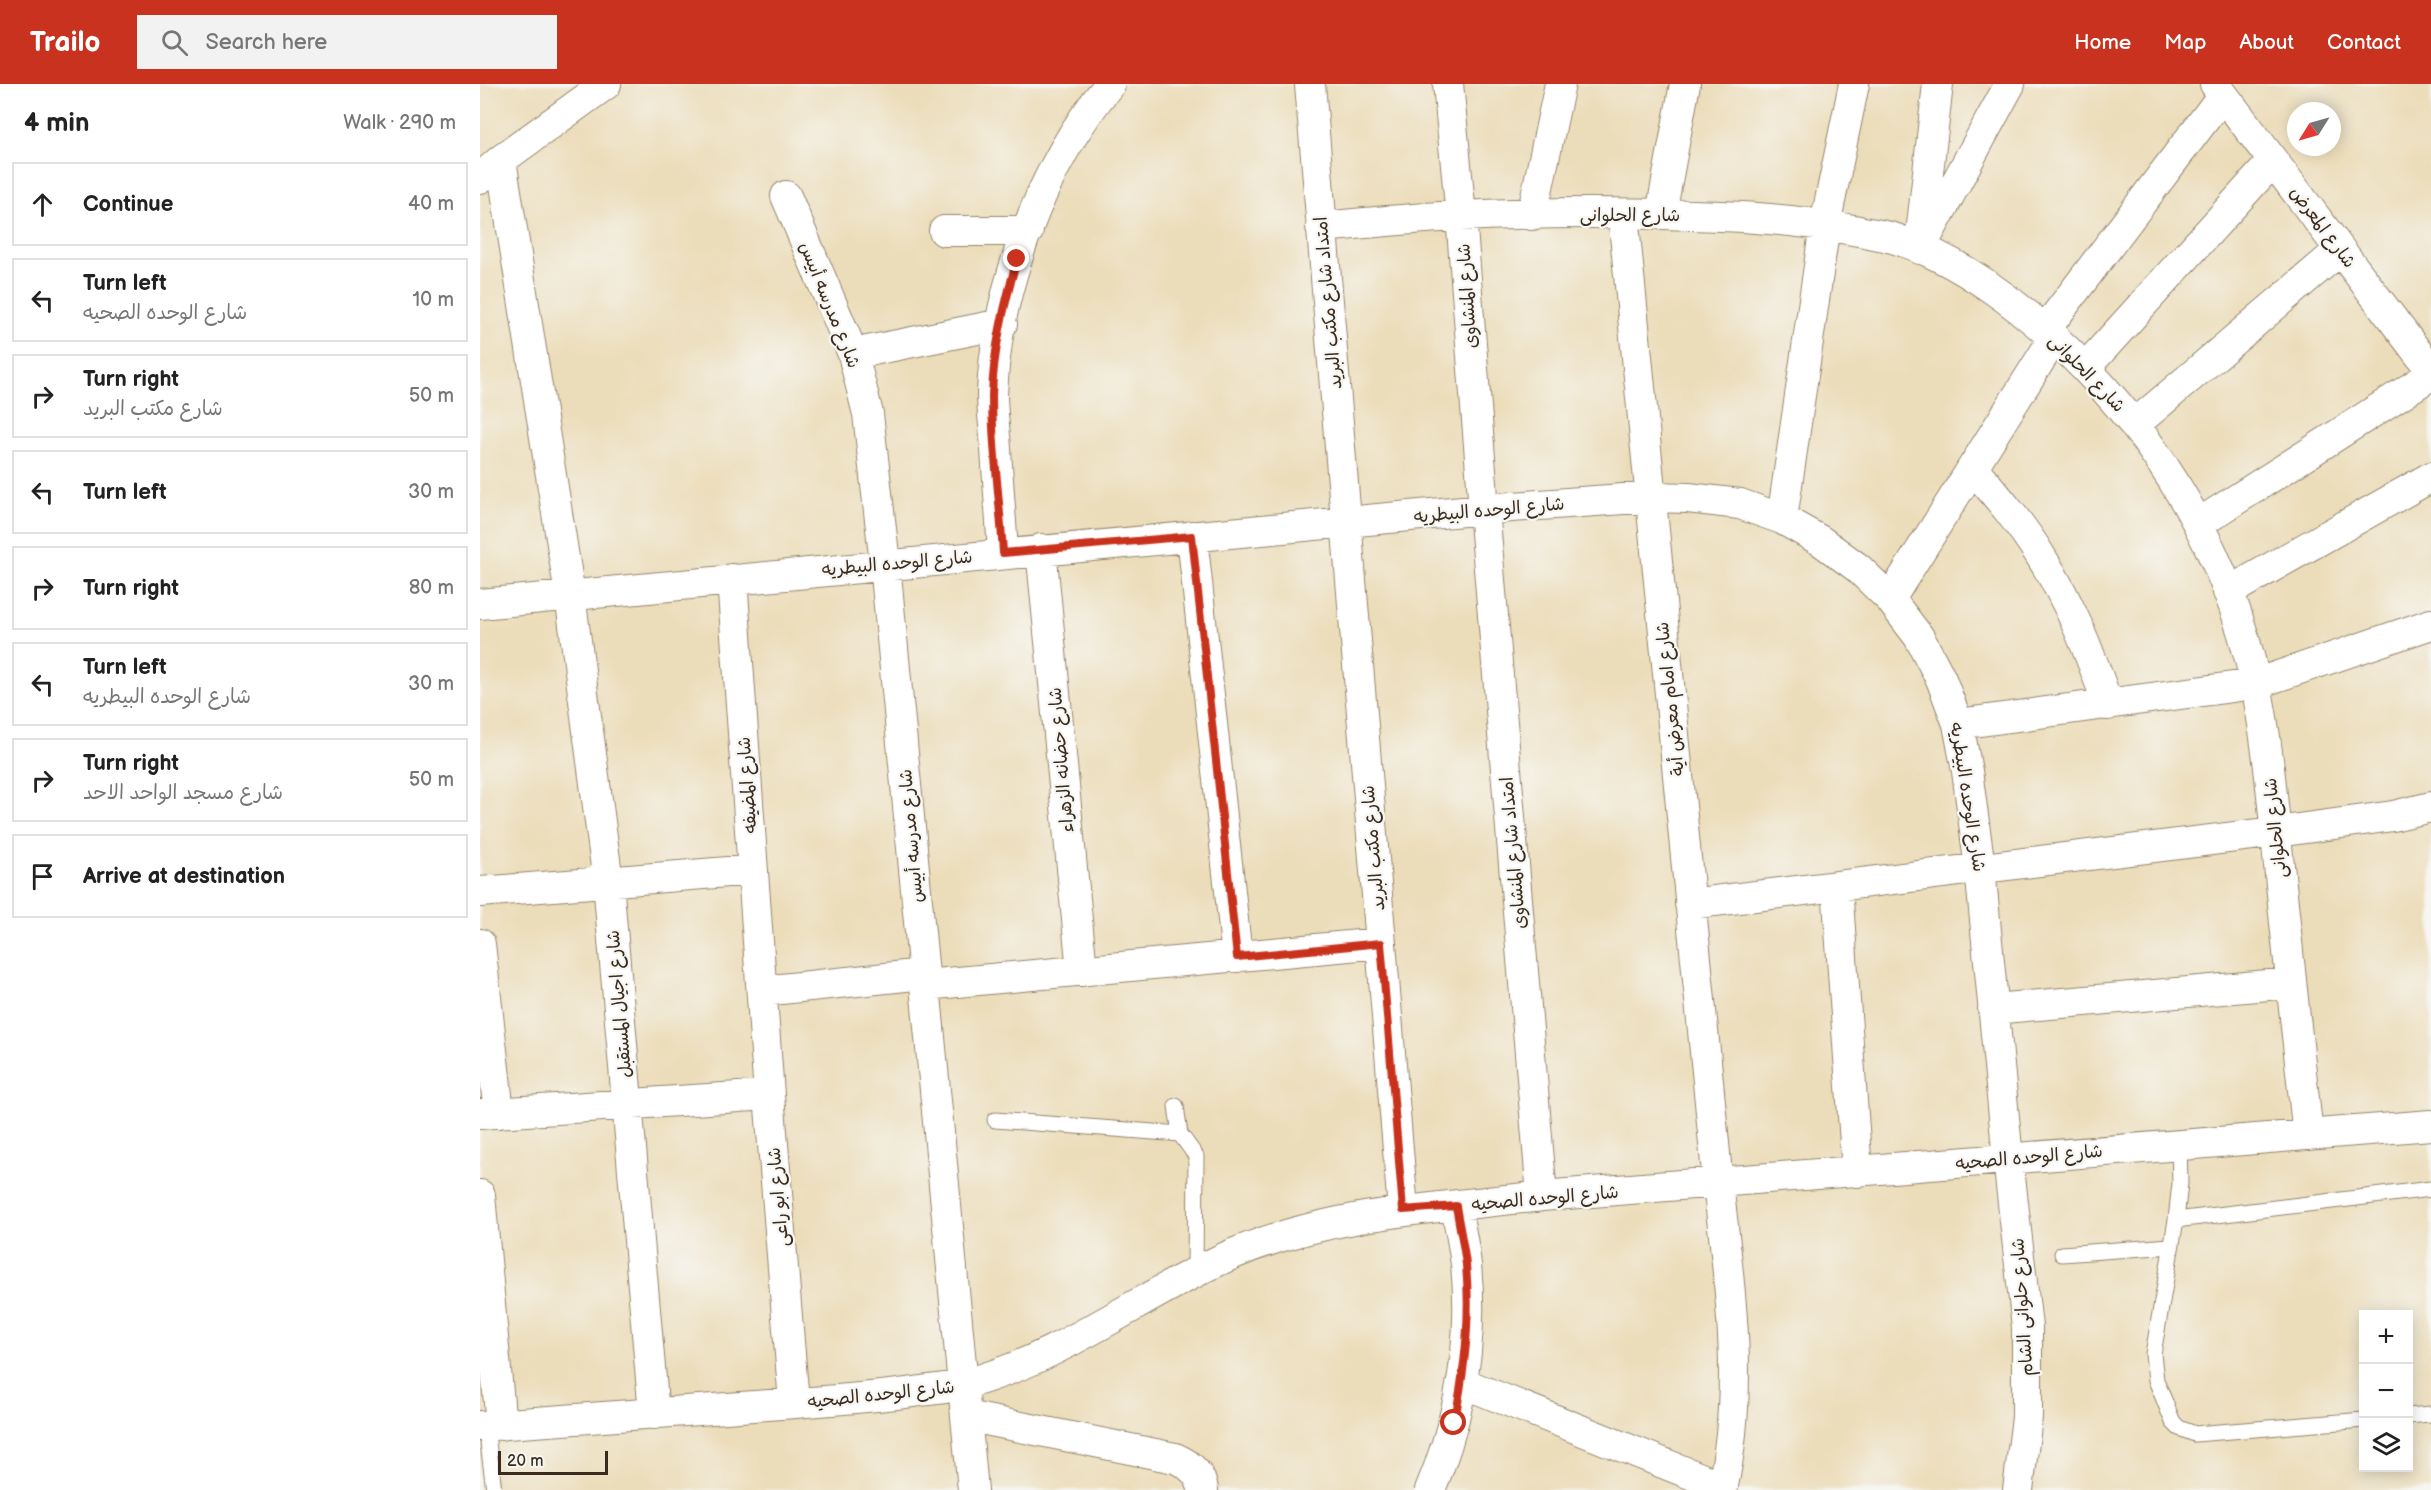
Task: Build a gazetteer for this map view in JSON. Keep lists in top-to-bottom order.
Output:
{
  "streets": {
    "street": [
      "شارع الحلوانى",
      "شارع المعرض",
      "شارع المنشاوى",
      "امتداد شارع مكتب البريد",
      "شارع مدرسه أبيس",
      "شارع الوحده البيطريه",
      "شارع امام معرض أية",
      "شارع حضانه الزهراء",
      "شارع المضيفه",
      "شارع مكتب البريد",
      "امتداد شارع المنشاوى",
      "شارع اجيال المستقبل",
      "شارع الوحده الصحيه",
      "شارع ابو راعى",
      "شارع حلوانى الشام"
    ]
  },
  "crossings": [
    ["شارع الحلوانى", "شارع المنشاوى"],
    ["شارع الحلوانى", "امتداد شارع مكتب البريد"],
    ["شارع الحلوانى", "شارع امام معرض أية"],
    ["شارع الحلوانى", "شارع الوحده الصحيه"],
    ["شارع المنشاوى", "شارع الوحده البيطريه"],
    ["شارع المنشاوى", "امتداد شارع المنشاوى"],
    ["امتداد شارع مكتب البريد", "شارع الوحده البيطريه"],
    ["امتداد شارع مكتب البريد", "شارع مكتب البريد"],
    ["شارع مدرسه أبيس", "شارع الوحده البيطريه"],
    ["شارع مدرسه أبيس", "شارع الوحده الصحيه"],
    ["شارع الوحده البيطريه", "شارع امام معرض أية"],
    ["شارع الوحده البيطريه", "شارع حضانه الزهراء"],
    ["شارع الوحده البيطريه", "شارع المضيفه"],
    ["شارع الوحده البيطريه", "شارع مكتب البريد"],
    ["شارع الوحده البيطريه", "امتداد شارع المنشاوى"],
    ["شارع الوحده البيطريه", "شارع اجيال المستقبل"],
    ["شارع الوحده البيطريه", "شارع الوحده الصحيه"],
    ["شارع الوحده البيطريه", "شارع حلوانى الشام"],
    ["شارع امام معرض أية", "شارع الوحده الصحيه"],
    ["شارع المضيفه", "شارع ابو راعى"],
    ["شارع مكتب البريد", "شارع الوحده الصحيه"],
    ["امتداد شارع المنشاوى", "شارع الوحده الصحيه"],
    ["شارع اجيال المستقبل", "شارع الوحده الصحيه"],
    ["شارع الوحده الصحيه", "شارع ابو راعى"],
    ["شارع الوحده الصحيه", "شارع حلوانى الشام"]
  ],
  "scale_bar": "20 m",
  "north": "bottom left",
  "page": {
    "header": "Trailo",
    "search": "Search here",
    "nav": [
      "Home",
      "Map",
      "About",
      "Contact"
    ],
    "heading": ["4 min", "Walk · 290 m"],
    "list": [
      ["Continue", "40 m"],
      ["Turn left", "شارع الوحده الصحيه", "10 m"],
      ["Turn right", "شارع مكتب البريد", "50 m"],
      ["Turn left", "30 m"],
      ["Turn right", "80 m"],
      ["Turn left", "شارع الوحده البيطريه", "30 m"],
      ["Turn right", "شارع مسجد الواحد الاحد", "50 m"],
      "Arrive at destination"
    ],
    "map_buttons": ["+", "−"],
    "scale": "20 m"
  }
}
